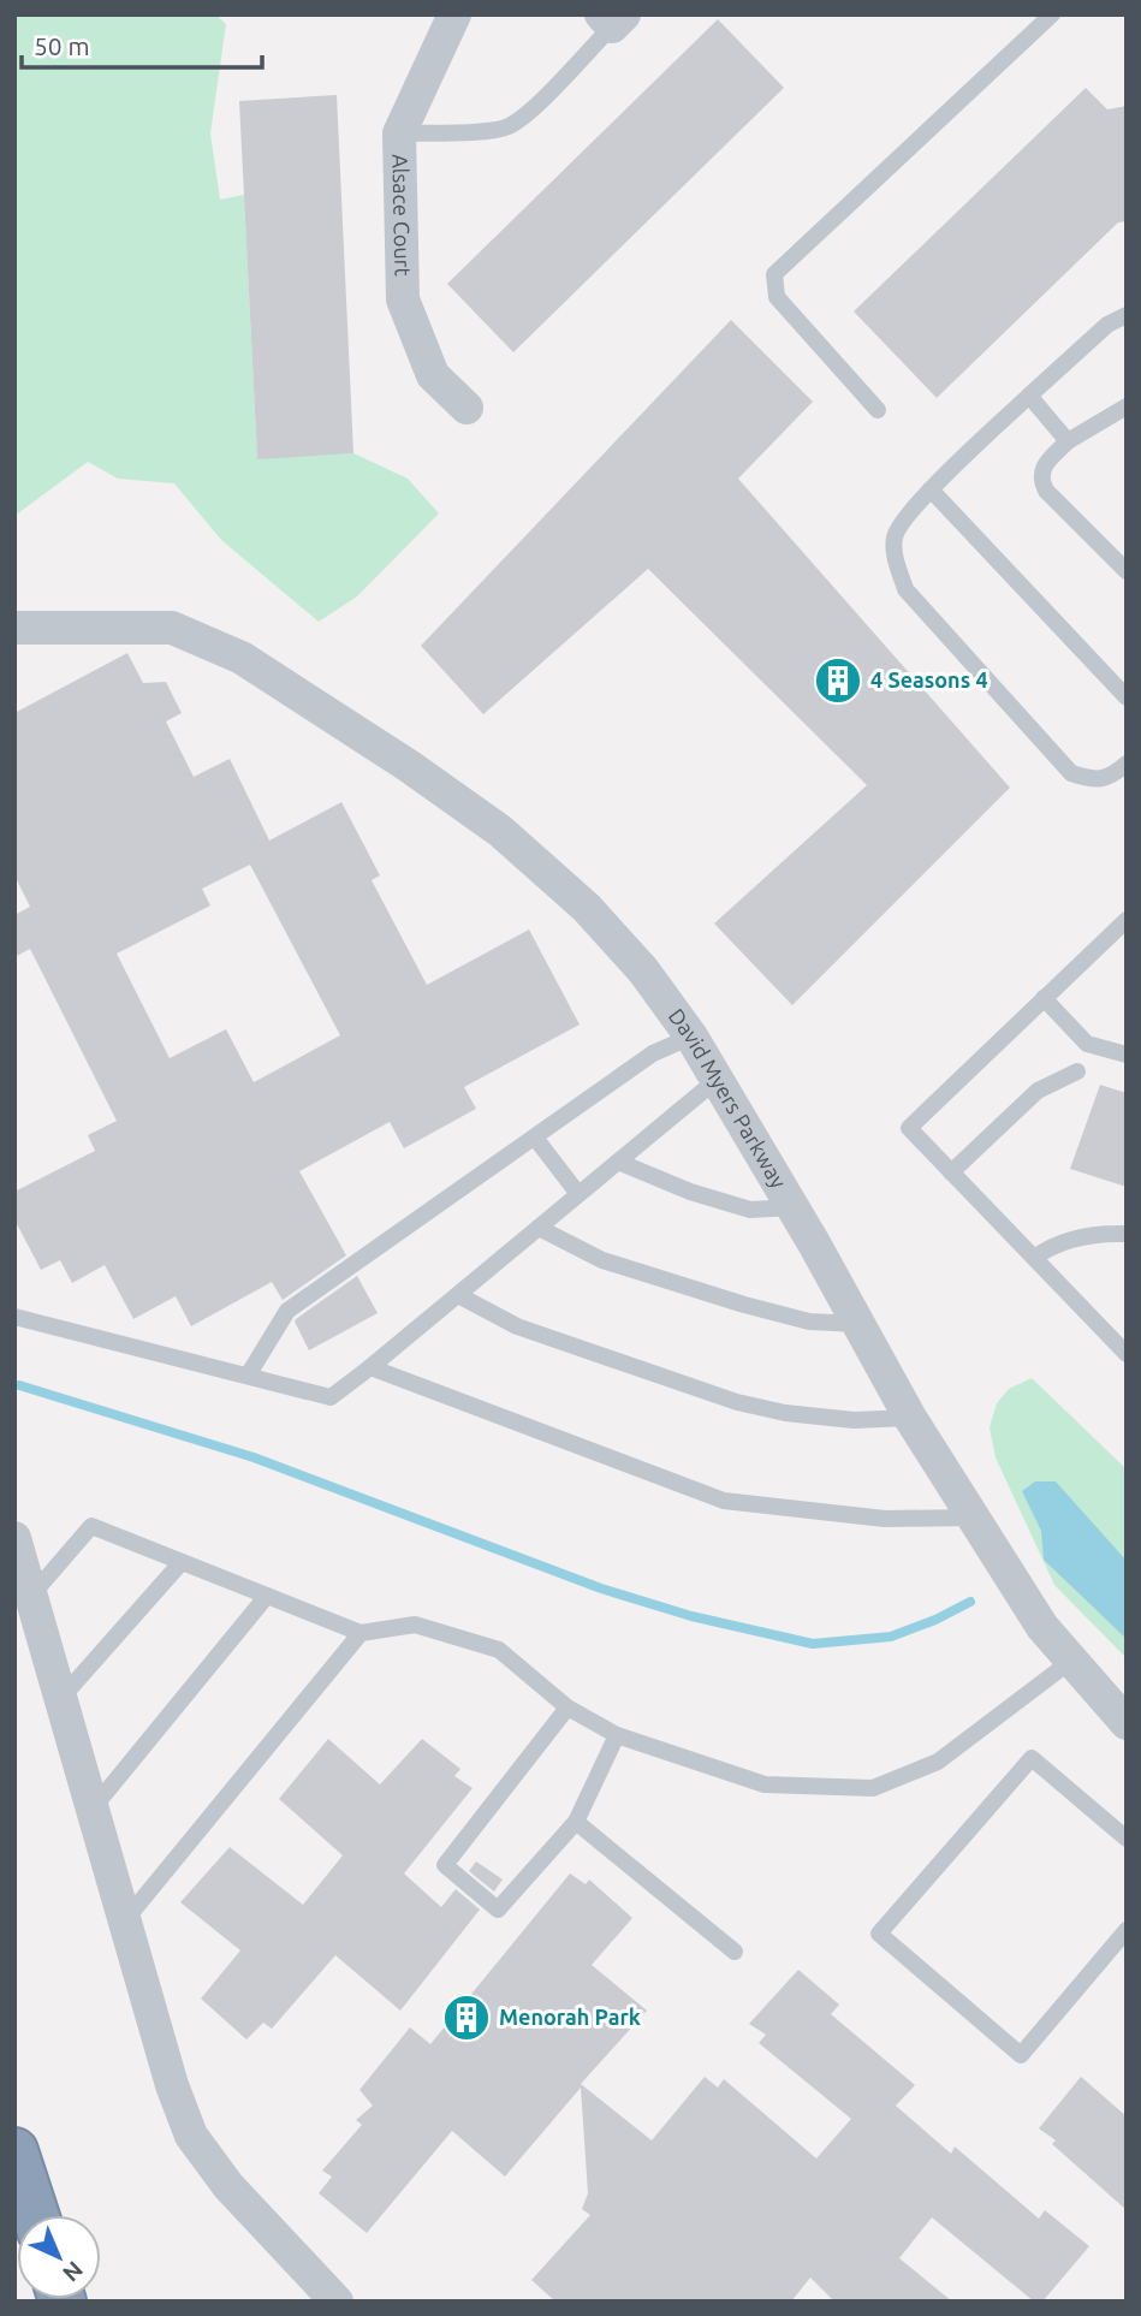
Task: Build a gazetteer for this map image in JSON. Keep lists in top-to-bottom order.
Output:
{
  "streets": {
    "street": ["Alsace Court", "David Myers Parkway"]
  },
  "places": {
    "building": ["4 Seasons 4", "Menorah Park"]
  },
  "scale_bar": "50 m",
  "north": "bottom right"
}
